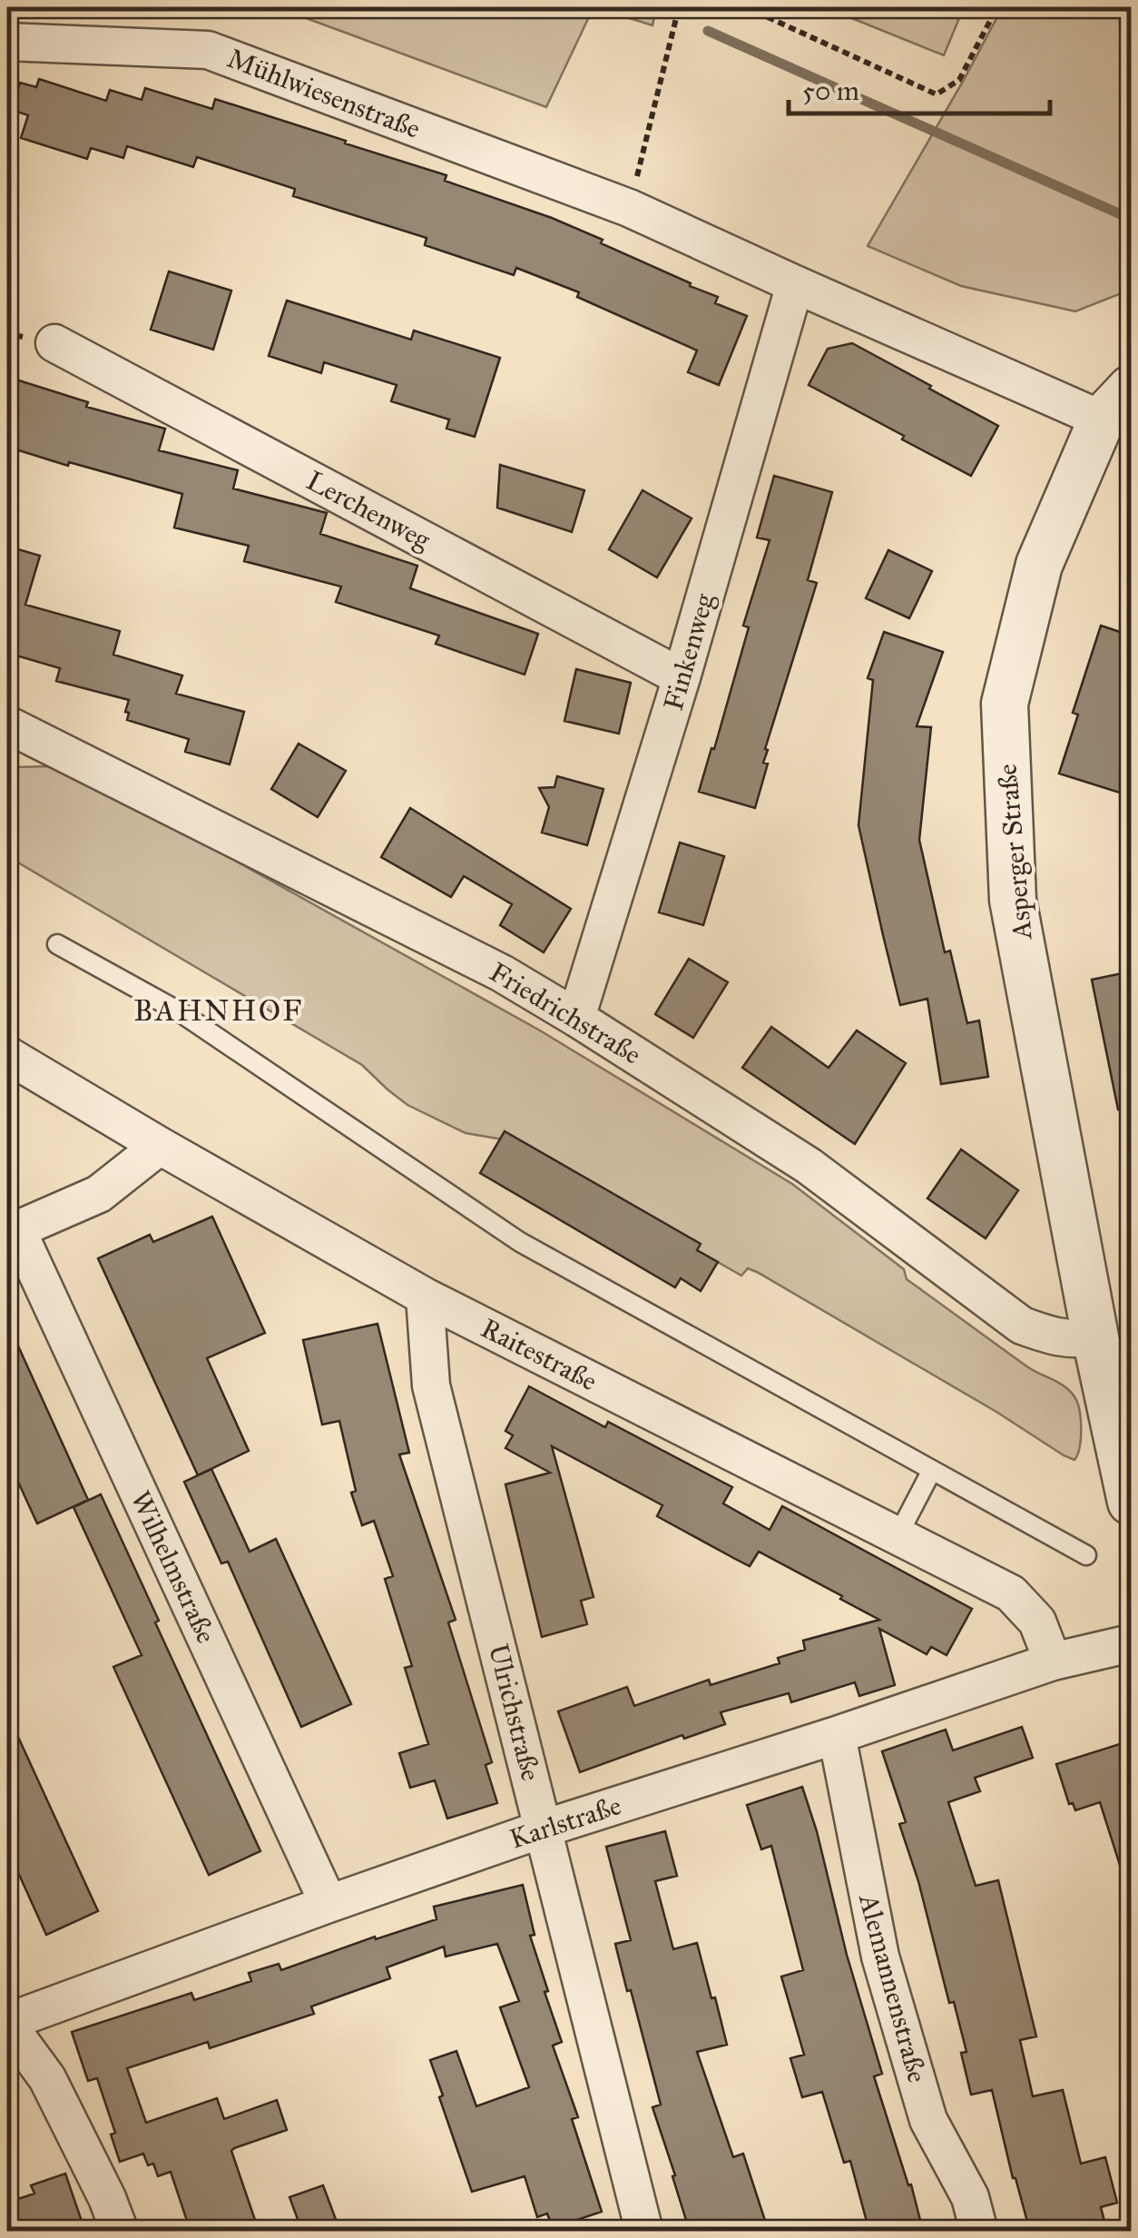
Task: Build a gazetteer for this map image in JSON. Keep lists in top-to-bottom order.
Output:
{
  "streets": {
    "street": [
      "Mühlwiesenstraße",
      "Lerchenweg",
      "Finkenweg",
      "Asperger Straße",
      "Friedrichstraße",
      "Raitestraße",
      "Wilhelmstraße",
      "Ulrichstraße",
      "Karlstraße",
      "Alemannenstraße"
    ]
  },
  "crossings": [
    ["Mühlwiesenstraße", "Finkenweg"],
    ["Mühlwiesenstraße", "Asperger Straße"],
    ["Lerchenweg", "Finkenweg"],
    ["Finkenweg", "Friedrichstraße"],
    ["Asperger Straße", "Friedrichstraße"],
    ["Raitestraße", "Ulrichstraße"],
    ["Raitestraße", "Karlstraße"],
    ["Wilhelmstraße", "Karlstraße"],
    ["Ulrichstraße", "Karlstraße"],
    ["Karlstraße", "Alemannenstraße"]
  ],
  "districts": ["BAHNHOF"],
  "scale_bar": "50 m"
}
